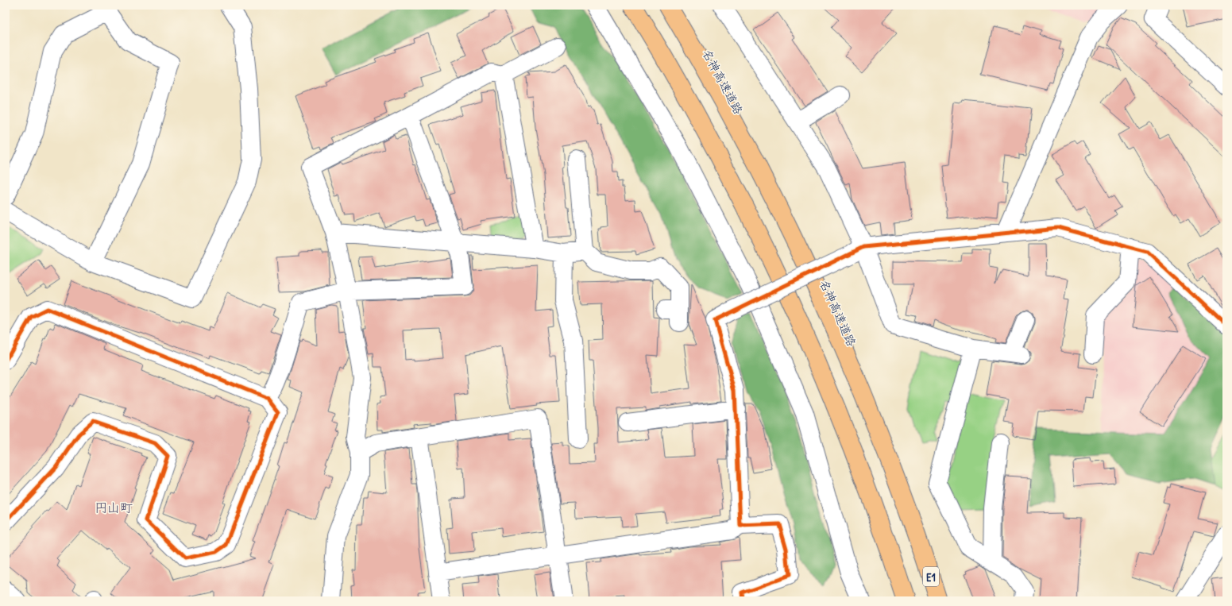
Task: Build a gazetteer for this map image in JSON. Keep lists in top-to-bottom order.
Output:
{
  "streets": {
    "highway": ["名神高速道路", "E1"]
  },
  "districts": ["円山町"]
}
